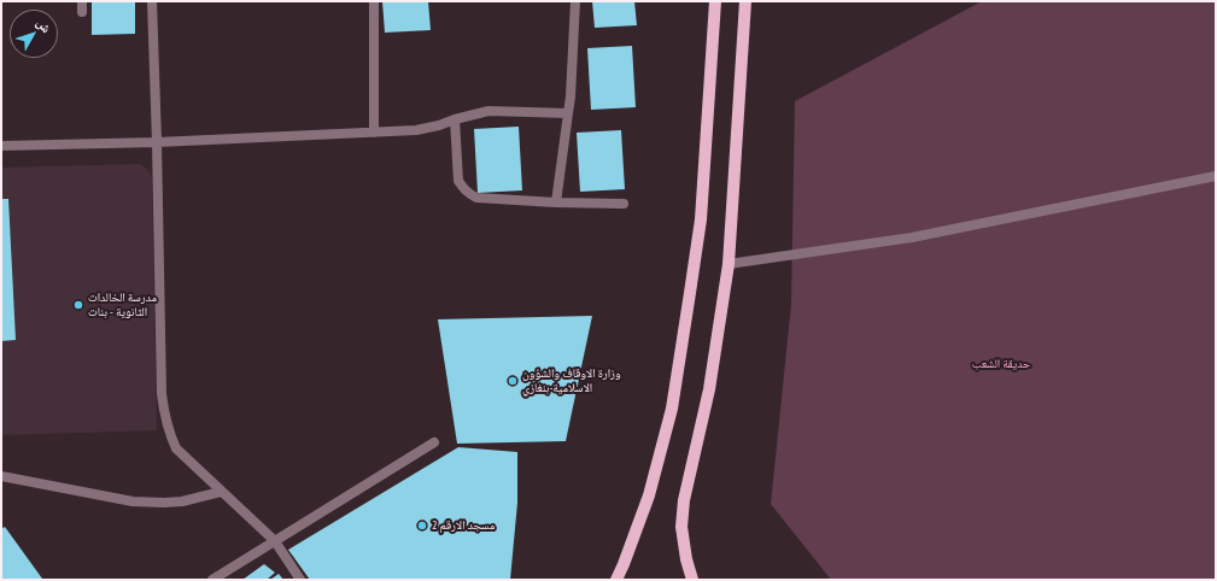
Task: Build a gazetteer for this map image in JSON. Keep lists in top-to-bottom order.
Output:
{
  "parks": ["حديقة الشعب"],
  "places": ["مدرسة الخالدات الثانوية - بنات", "وزارة الاوقاف والشؤون الاسلامية-بنغازي", "مسجد الارقم 2"],
  "north": "top right"
}
